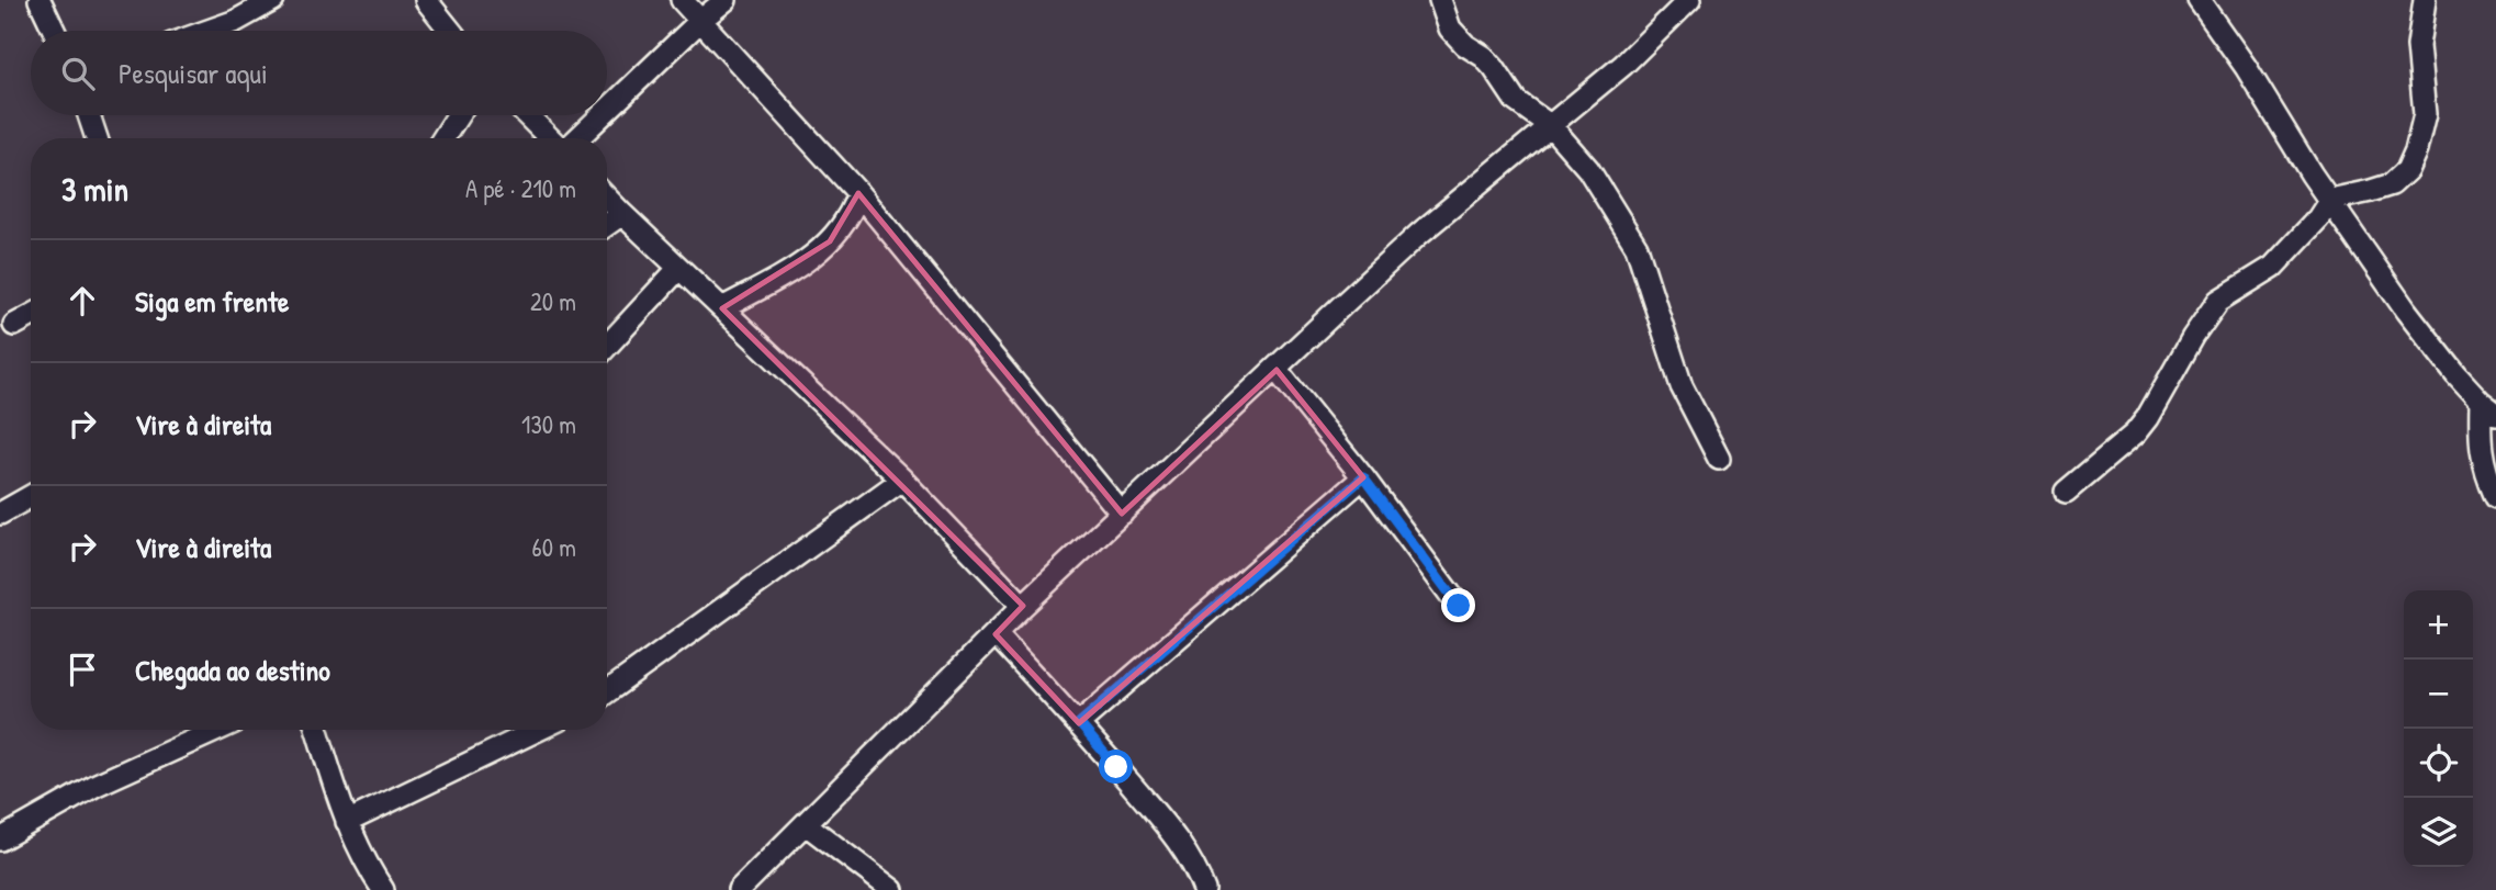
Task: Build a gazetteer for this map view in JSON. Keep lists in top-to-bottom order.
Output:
{
  "page": {
    "search": "Pesquisar aqui",
    "heading": ["3 min", "A pé · 210 m"],
    "list": [
      ["Siga em frente", "20 m"],
      ["Vire à direita", "130 m"],
      ["Vire à direita", "60 m"],
      "Chegada ao destino"
    ],
    "map_buttons": ["+", "−"]
  }
}
